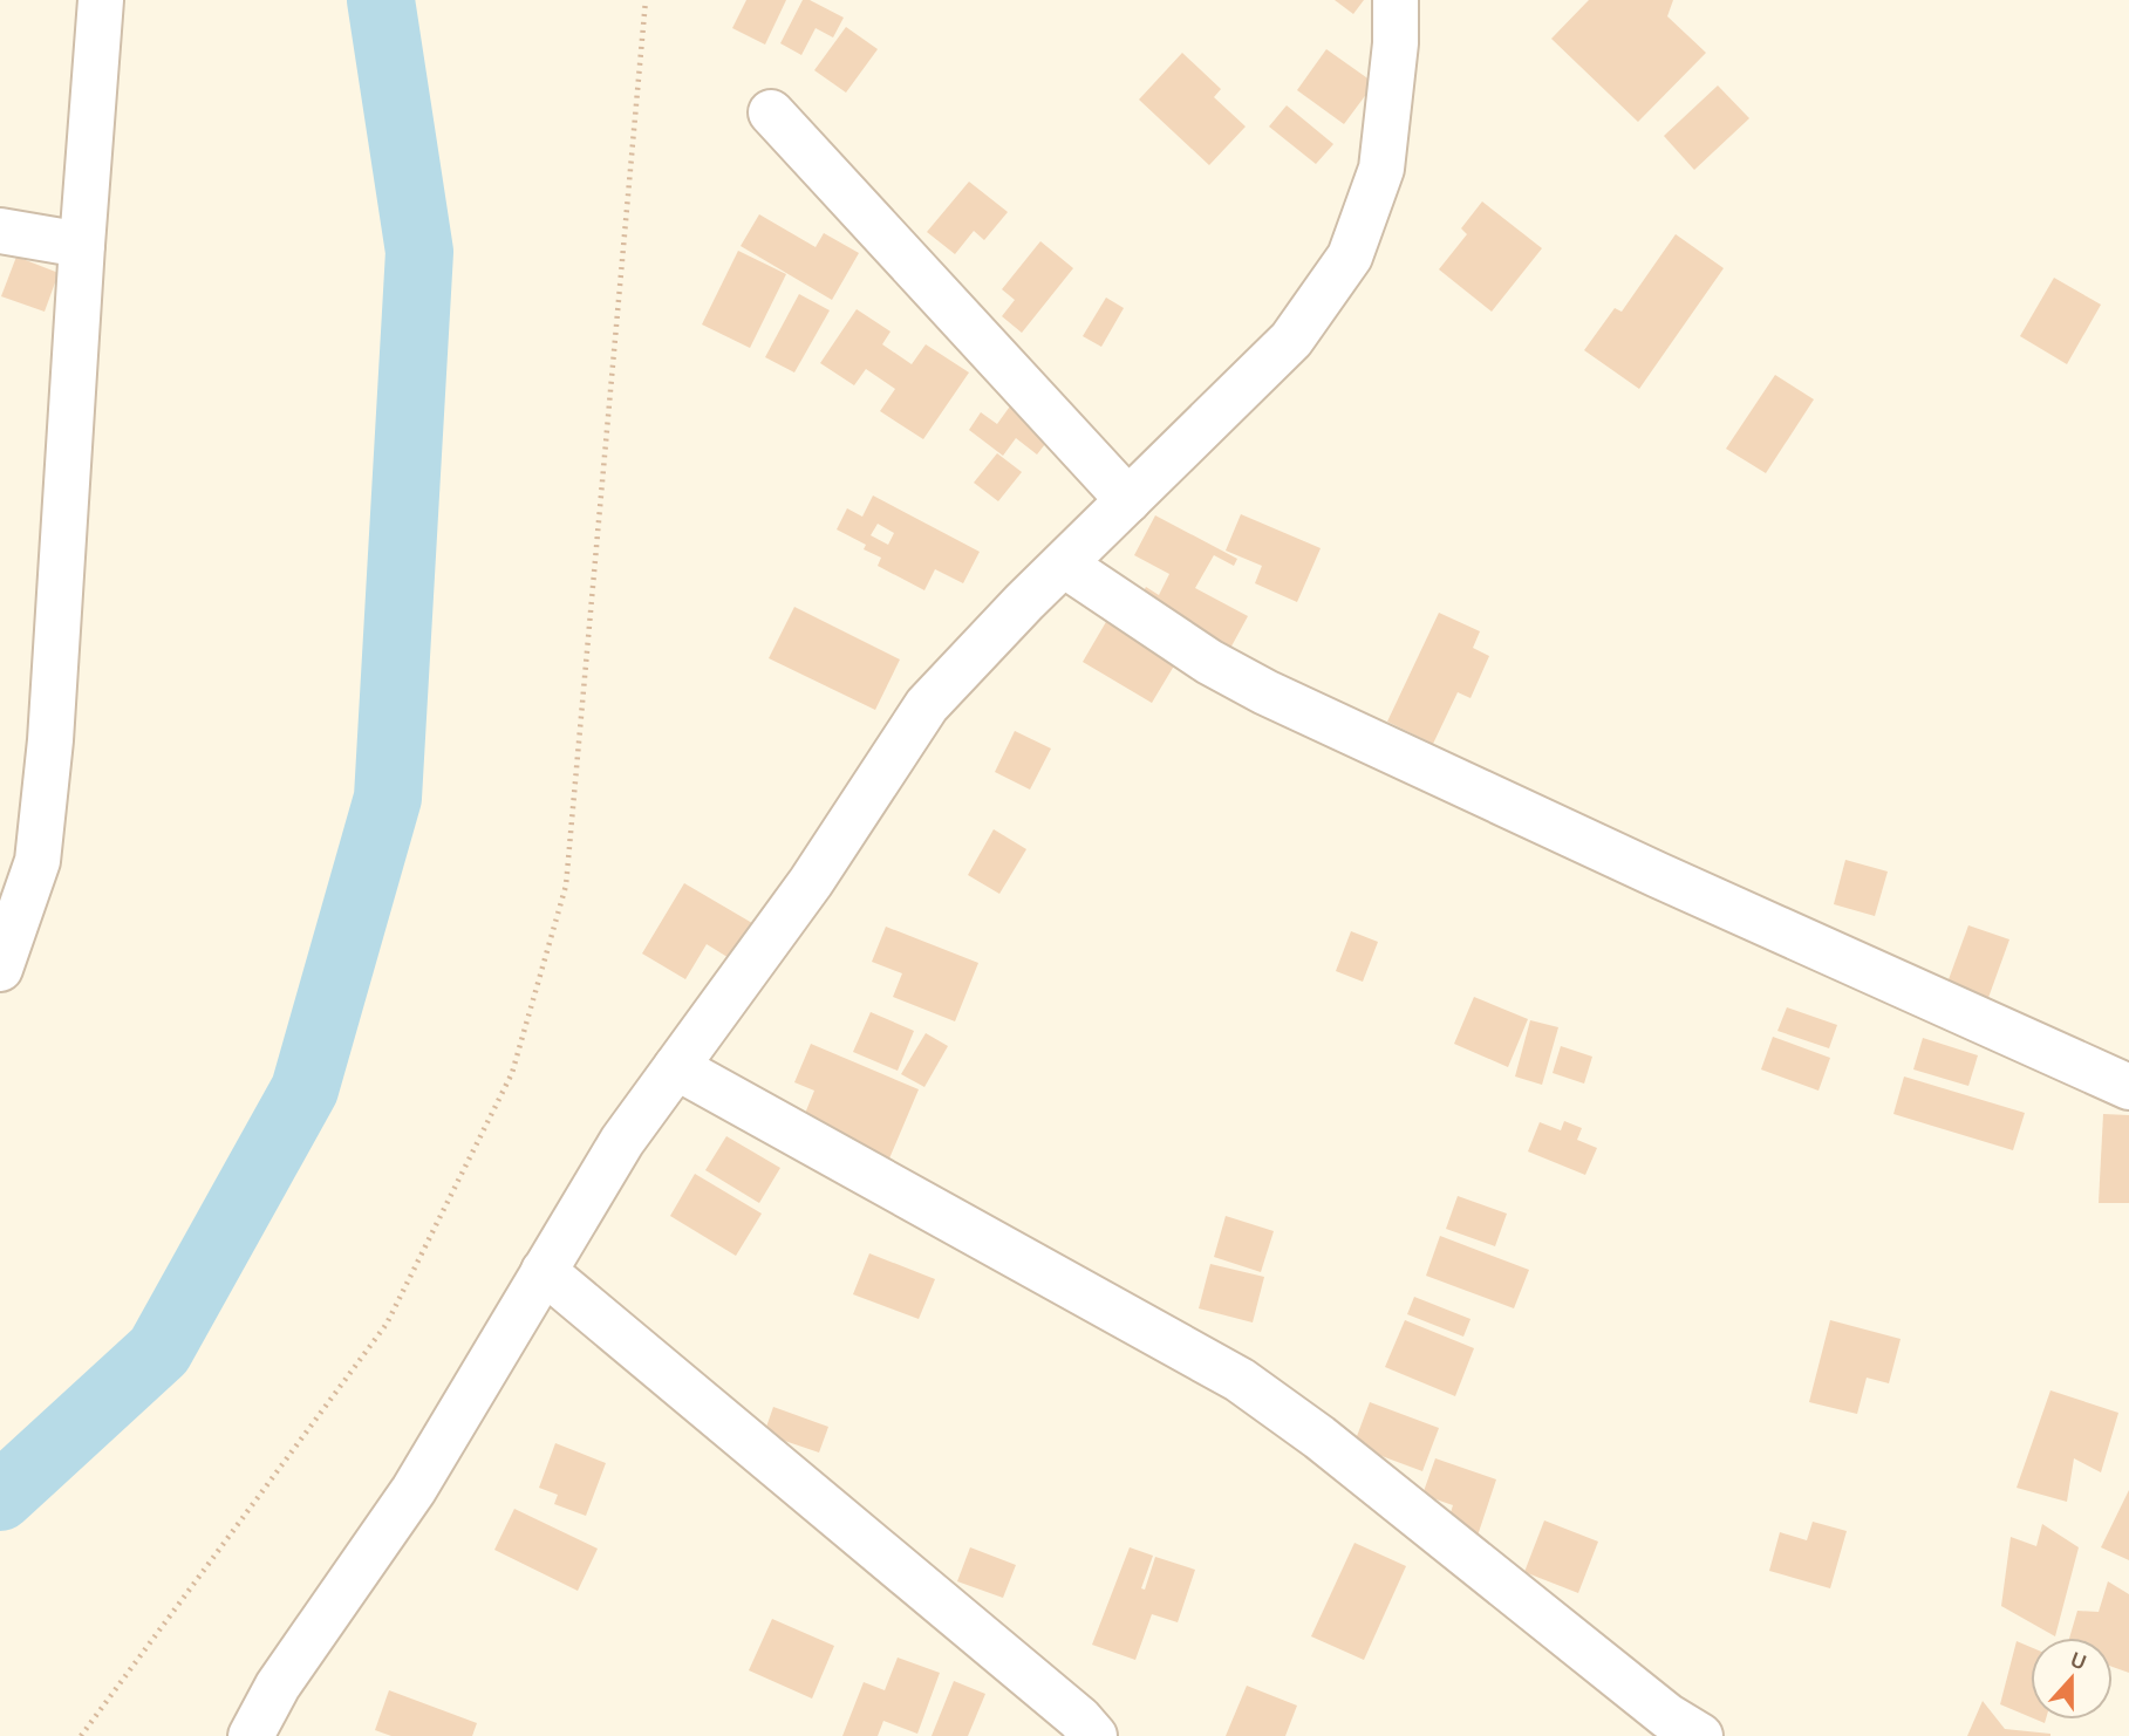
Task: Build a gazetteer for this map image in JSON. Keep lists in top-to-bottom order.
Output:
{
  "north": "top"
}
